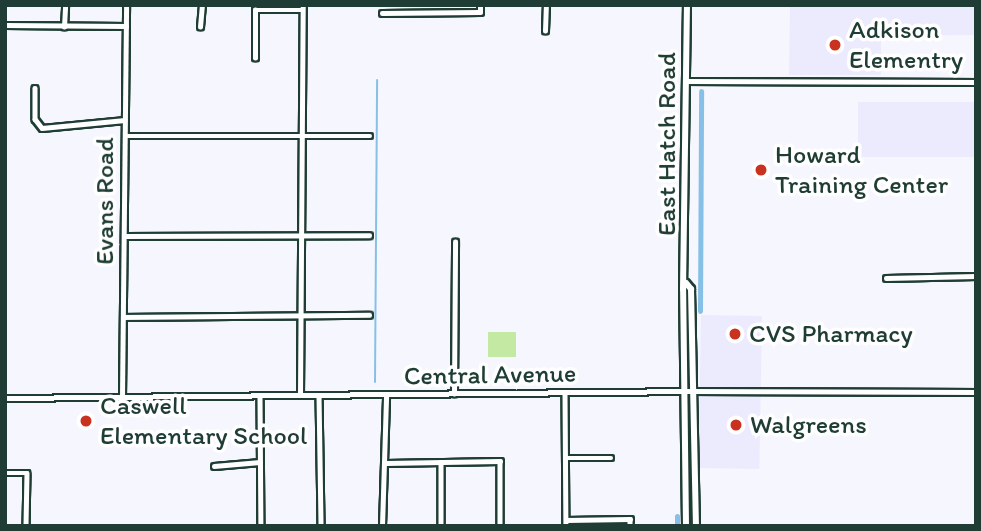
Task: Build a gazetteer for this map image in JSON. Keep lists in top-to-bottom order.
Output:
{
  "streets": {
    "main road": ["East Hatch Road"],
    "street": ["Evans Road", "Central Avenue"]
  },
  "crossings": [
    ["East Hatch Road", "Central Avenue"],
    ["Evans Road", "Central Avenue"]
  ],
  "places": [
    "Adkison Elementry",
    "Howard Training Center",
    "CVS Pharmacy",
    "Caswell Elementary School",
    "Walgreens"
  ]
}
